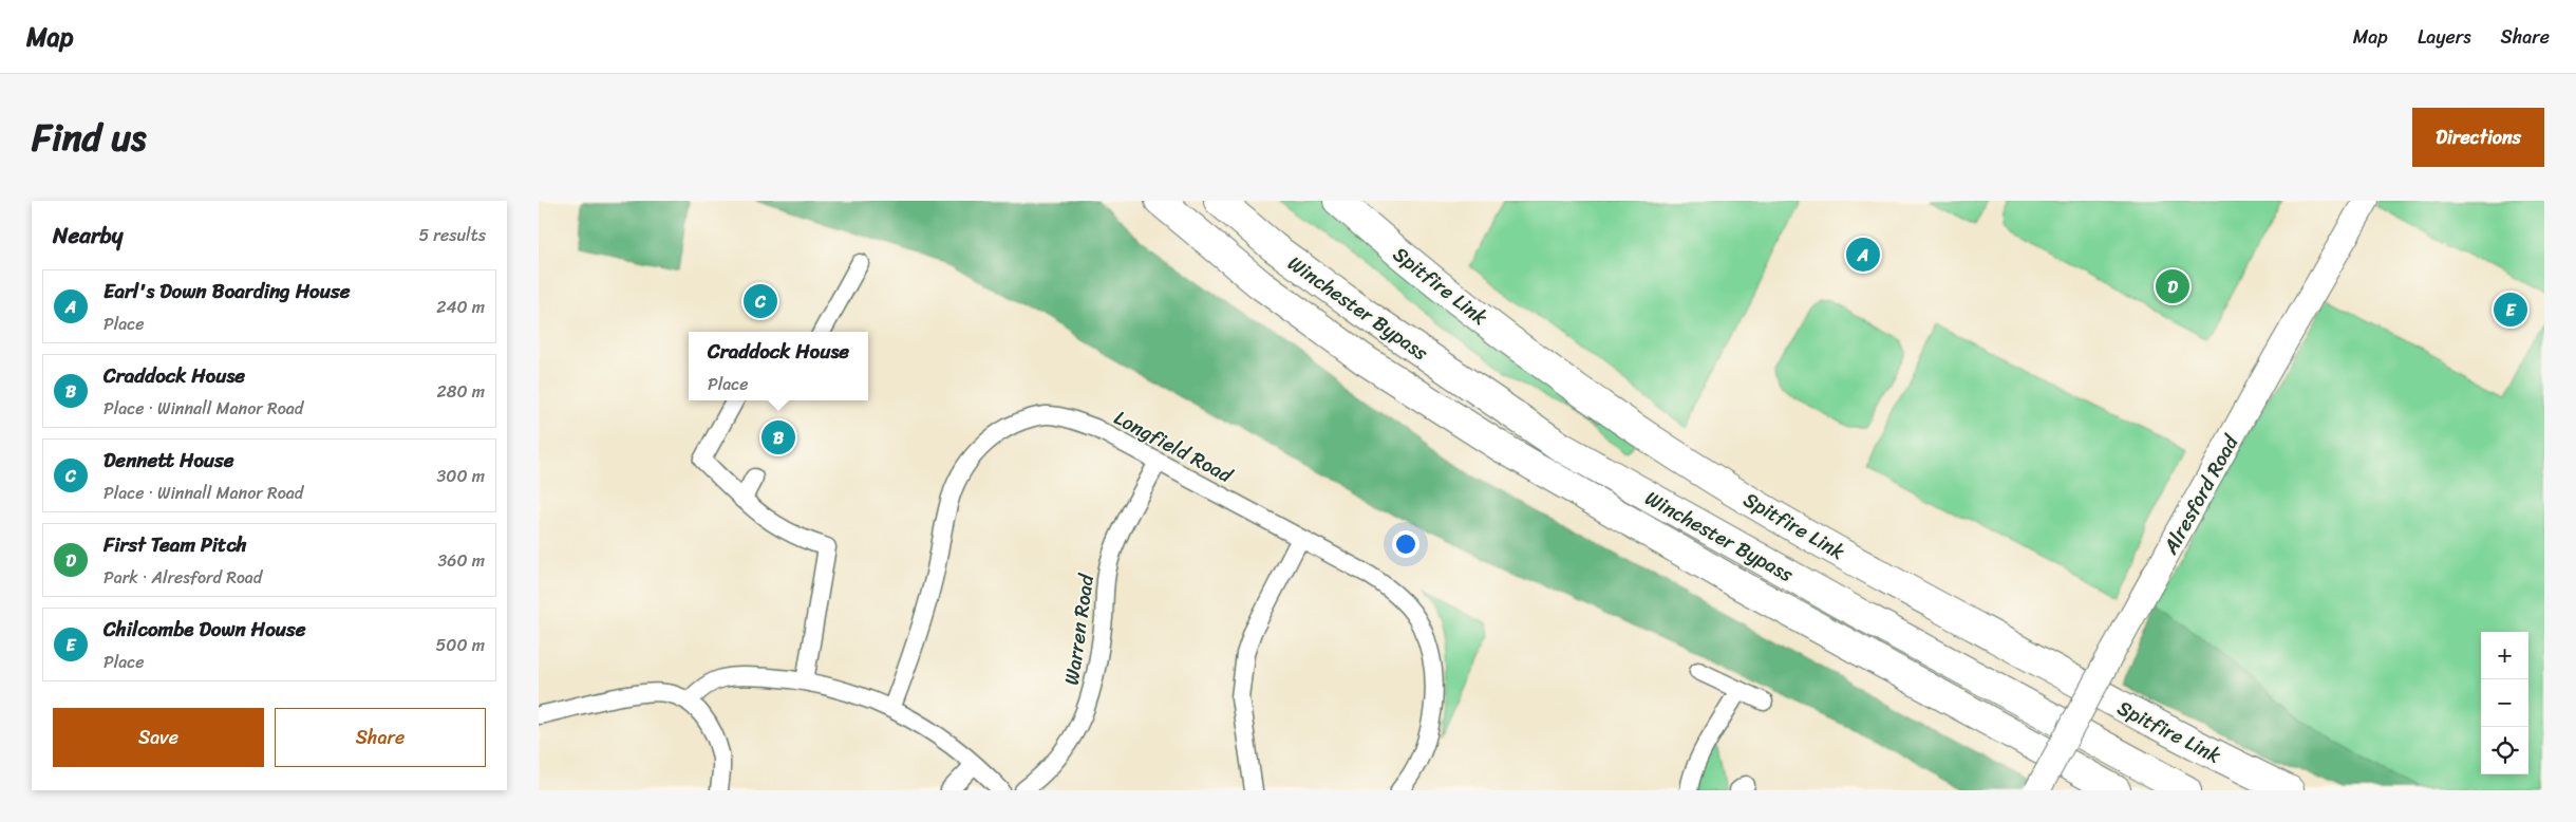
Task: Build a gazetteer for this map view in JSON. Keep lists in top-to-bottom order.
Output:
{
  "streets": {
    "highway": ["Spitfire Link", "Winchester Bypass"],
    "main road": ["Alresford Road"],
    "street": ["Longfield Road", "Warren Road"]
  },
  "crossings": [
    ["Longfield Road", "Warren Road"]
  ],
  "page": {
    "header": "Map",
    "nav": ["Map", "Layers", "Share"],
    "title": "Find us",
    "buttons": [
      "Directions",
      ["Save", "Share"]
    ],
    "heading": ["Nearby", "5 results"],
    "pins": [
      "A",
      "D",
      "C",
      "E",
      "B"
    ],
    "list": [
      {
        "mark": "A",
        "name": "Earl's Down Boarding House",
        "note": "Place",
        "value": "240 m"
      },
      {
        "mark": "B",
        "name": "Craddock House",
        "note": "Place · Winnall Manor Road",
        "value": "280 m"
      },
      {
        "mark": "C",
        "name": "Dennett House",
        "note": "Place · Winnall Manor Road",
        "value": "300 m"
      },
      {
        "mark": "D",
        "name": "First Team Pitch",
        "note": "Park · Alresford Road",
        "value": "360 m"
      },
      {
        "mark": "E",
        "name": "Chilcombe Down House",
        "note": "Place",
        "value": "500 m"
      }
    ],
    "popup": ["Craddock House", "Place"],
    "map_buttons": ["+", "−"]
  }
}
